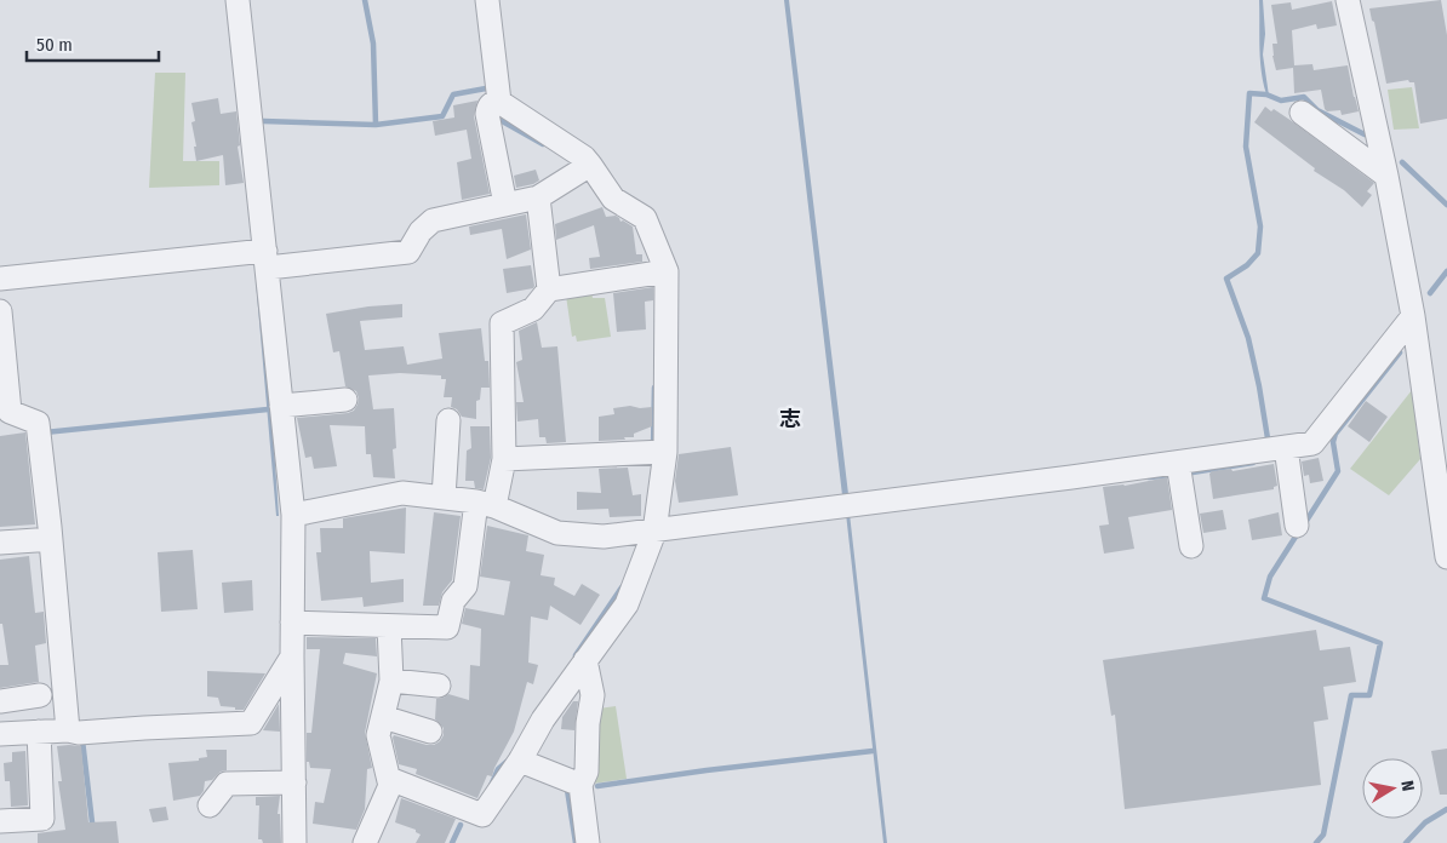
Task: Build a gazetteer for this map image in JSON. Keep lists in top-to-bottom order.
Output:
{
  "districts": ["志"],
  "scale_bar": "50 m",
  "north": "right"
}
